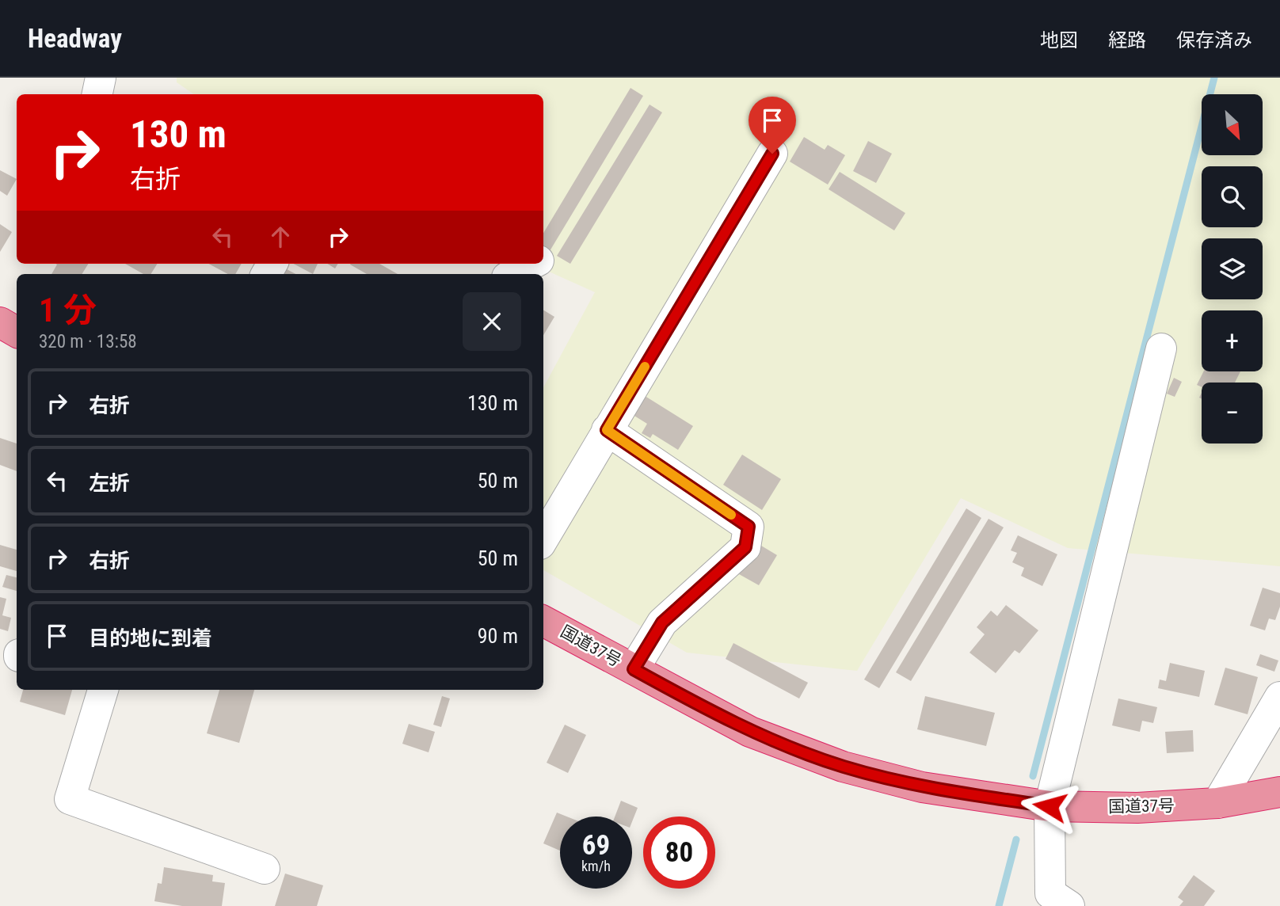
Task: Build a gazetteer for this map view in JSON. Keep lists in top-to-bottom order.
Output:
{
  "streets": {
    "highway": ["国道37号"]
  },
  "north": "bottom right",
  "page": {
    "header": "Headway",
    "nav": ["地図", "経路", "保存済み"],
    "map_buttons": ["+", "−"],
    "turn": ["130 m", "右折"],
    "heading": ["1 分", "320 m · 13:58"],
    "list": [
      {
        "name": "右折",
        "value": "130 m"
      },
      {
        "name": "左折",
        "value": "50 m"
      },
      {
        "name": "右折",
        "value": "50 m"
      },
      {
        "name": "目的地に到着",
        "value": "90 m"
      }
    ],
    "speed": "69 km/h",
    "limit": "80"
  }
}
